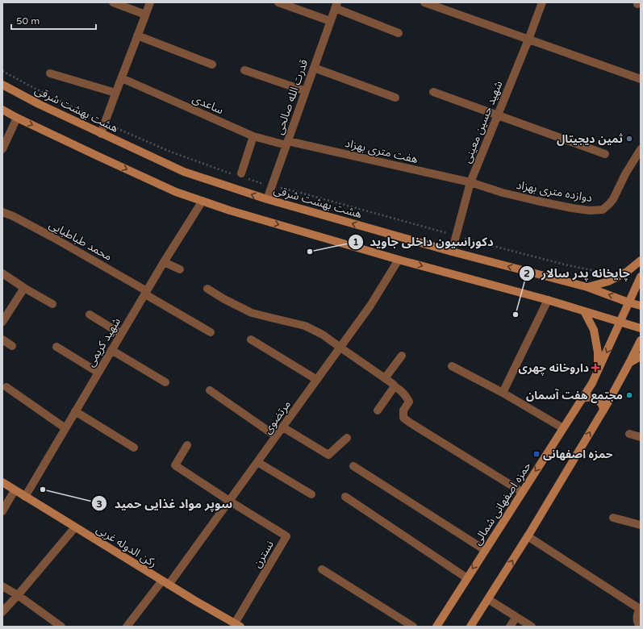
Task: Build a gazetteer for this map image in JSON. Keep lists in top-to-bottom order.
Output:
{
  "streets": {
    "main road": ["هشت بهشت شرقی", "حمزه اصفهانی شمالی", "رکن الدوله غربی"],
    "street": [
      "قدرت الله صالحی",
      "ساعدی",
      "شهید حسین معینی",
      "هفت متری بهزاد",
      "دوازده متری بهزاد",
      "محمد طباطبایی",
      "شهید کریمی",
      "مرتضوی",
      "نسترن"
    ]
  },
  "crossings": [
    ["قدرت الله صالحی", "ساعدی"],
    ["قدرت الله صالحی", "هشت بهشت شرقی"],
    ["قدرت الله صالحی", "هفت متری بهزاد"],
    ["ساعدی", "هفت متری بهزاد"],
    ["هشت بهشت شرقی", "شهید حسین معینی"],
    ["هشت بهشت شرقی", "حمزه اصفهانی شمالی"],
    ["شهید حسین معینی", "هفت متری بهزاد"],
    ["شهید حسین معینی", "دوازده متری بهزاد"],
    ["هفت متری بهزاد", "دوازده متری بهزاد"],
    ["محمد طباطبایی", "شهید کریمی"],
    ["شهید کریمی", "رکن الدوله غربی"],
    ["مرتضوی", "رکن الدوله غربی"],
    ["مرتضوی", "نسترن"],
    ["رکن الدوله غربی", "نسترن"]
  ],
  "places": {
    "other": [
      "ثمین دیجیتال",
      "دکوراسیون داخلی جاوید",
      "چایخانه پدر سالار",
      "مجتمع هفت آسمان",
      "سوپر مواد غذایی حمید"
    ],
    "health": ["داروخانه چهری"],
    "transit": ["حمزه اصفهانی"]
  },
  "scale_bar": "50 m"
}
